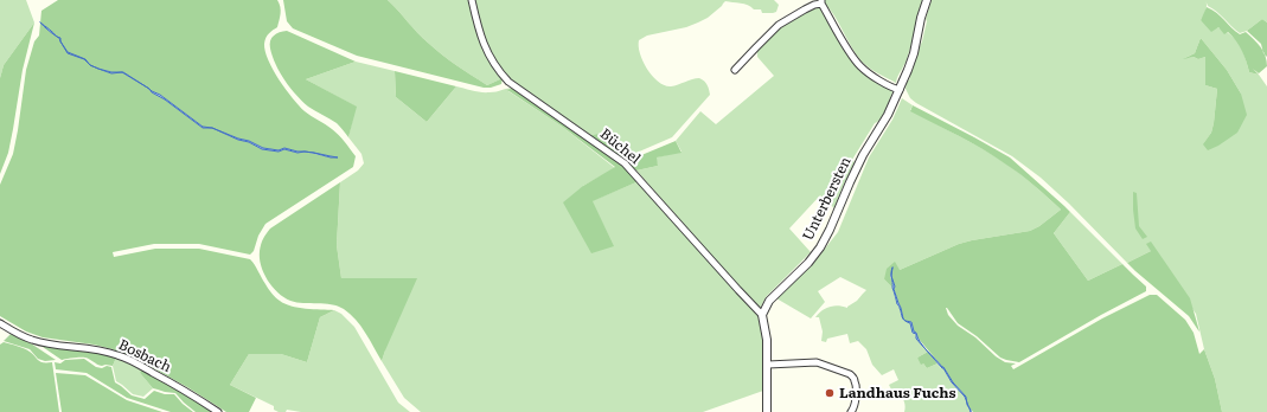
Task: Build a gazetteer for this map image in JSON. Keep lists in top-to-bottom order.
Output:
{
  "streets": {
    "street": ["Büchel", "Unterbersten", "Bosbach"]
  },
  "crossings": [
    ["Büchel", "Unterbersten"]
  ],
  "places": ["Landhaus Fuchs"]
}
